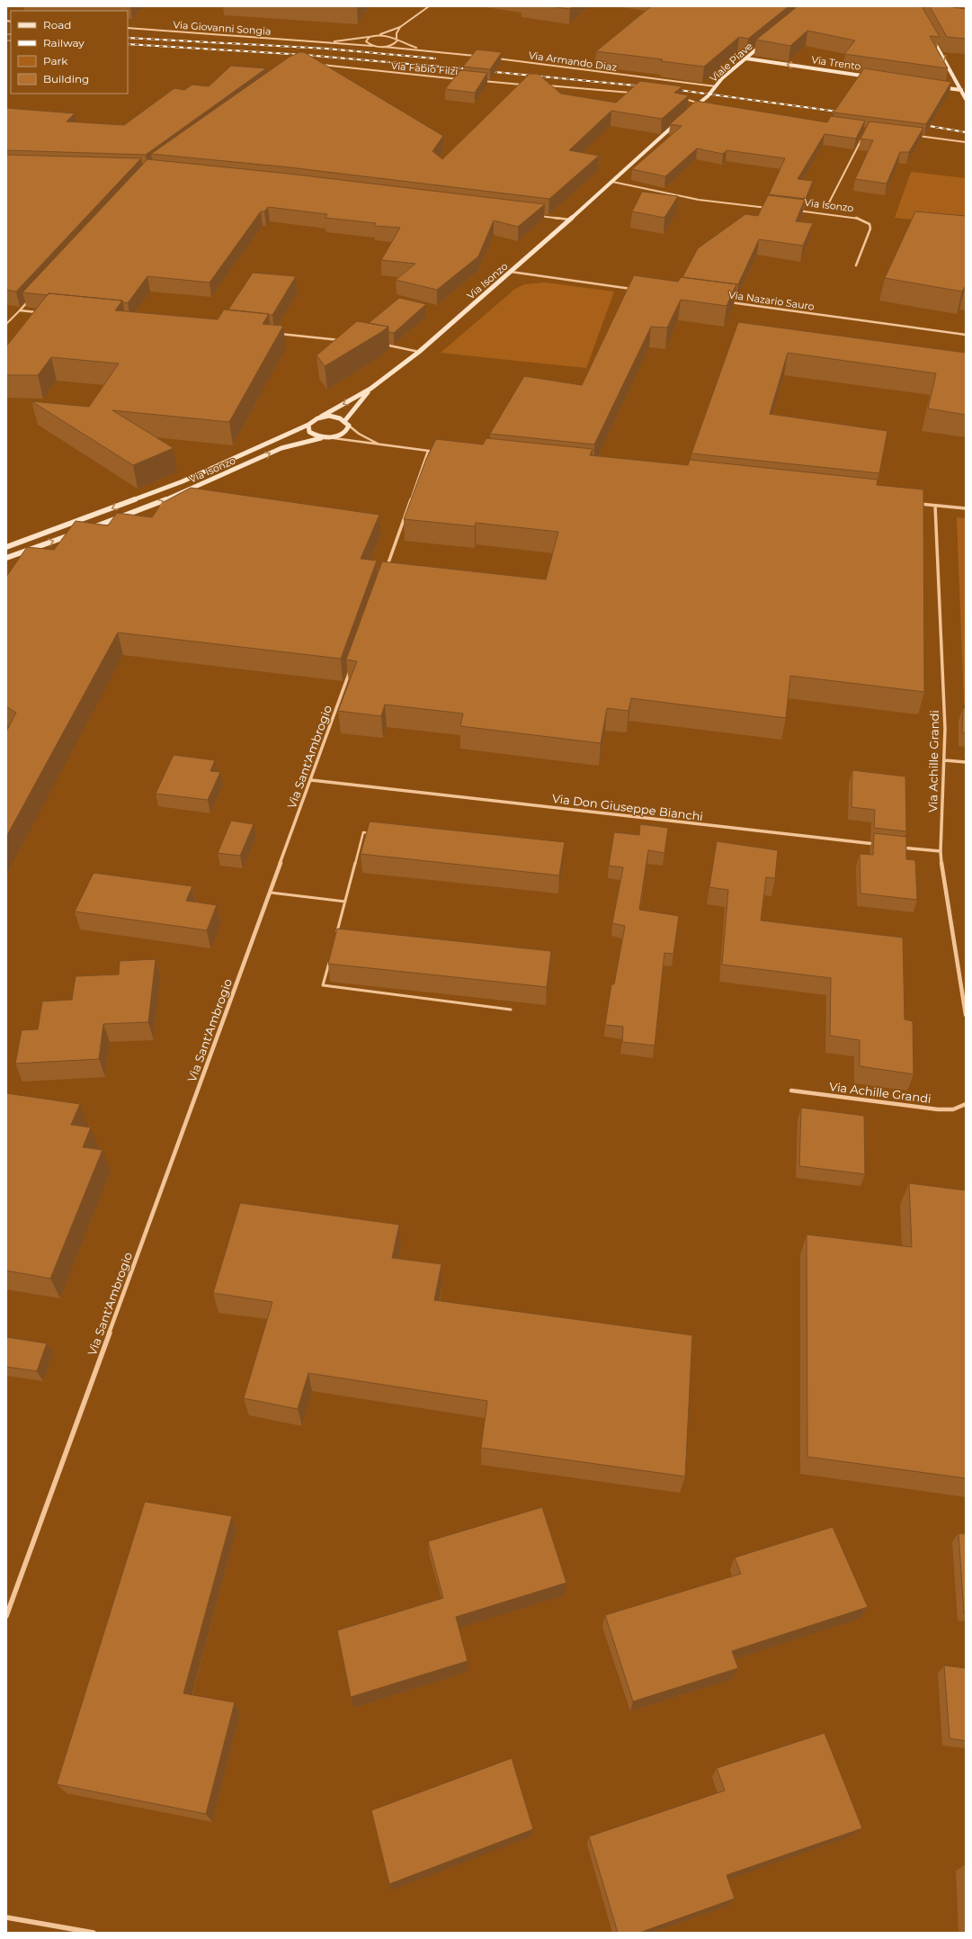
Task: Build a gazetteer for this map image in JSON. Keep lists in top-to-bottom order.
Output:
{
  "streets": {
    "street": [
      "Via Giovanni Songia",
      "Via Armando Diaz",
      "Viale Piave",
      "Via Trento",
      "Via Fabio Filzi",
      "Via Isonzo",
      "Via Nazario Sauro",
      "Via Sant'Ambrogio",
      "Via Achille Grandi",
      "Via Don Giuseppe Bianchi"
    ]
  },
  "crossings": [
    ["Via Armando Diaz", "Viale Piave"],
    ["Viale Piave", "Via Trento"],
    ["Via Sant'Ambrogio", "Via Don Giuseppe Bianchi"]
  ],
  "one_way": ["Via Trento"],
  "legend": [
    "Road",
    "Railway",
    "Park",
    "Building"
  ]
}
